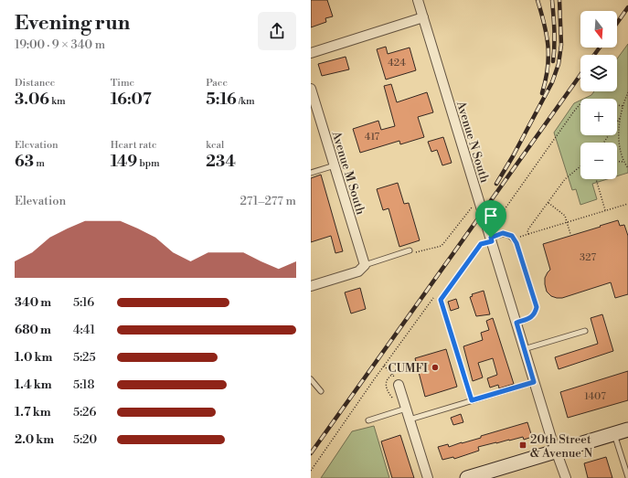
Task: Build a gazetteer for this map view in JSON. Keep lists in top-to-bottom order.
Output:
{
  "streets": {
    "street": ["Avenue N South", "Avenue M South"]
  },
  "places": {
    "other": ["CUMFI"],
    "transit": ["20th Street & Avenue N"]
  },
  "house_numbers": [
    "424",
    "417",
    "327",
    "1407"
  ],
  "north": "bottom",
  "page": {
    "heading": ["Evening run", "19:00 · 9 × 340 m"],
    "map_buttons": ["+", "−"],
    "stats": [
      ["Distance", "3.06 km"],
      ["Time", "16:07"],
      ["Pace", "5:16 /km"],
      ["Elevation", "63 m"],
      ["Heart rate", "149 bpm"],
      ["kcal", "234"]
    ],
    "chart": ["Elevation", "271–277 m"],
    "list": [
      {
        "name": "340 m",
        "note": "5:16"
      },
      {
        "name": "680 m",
        "note": "4:41"
      },
      {
        "name": "1.0 km",
        "note": "5:25"
      },
      {
        "name": "1.4 km",
        "note": "5:18"
      },
      {
        "name": "1.7 km",
        "note": "5:26"
      },
      {
        "name": "2.0 km",
        "note": "5:20"
      }
    ]
  }
}
